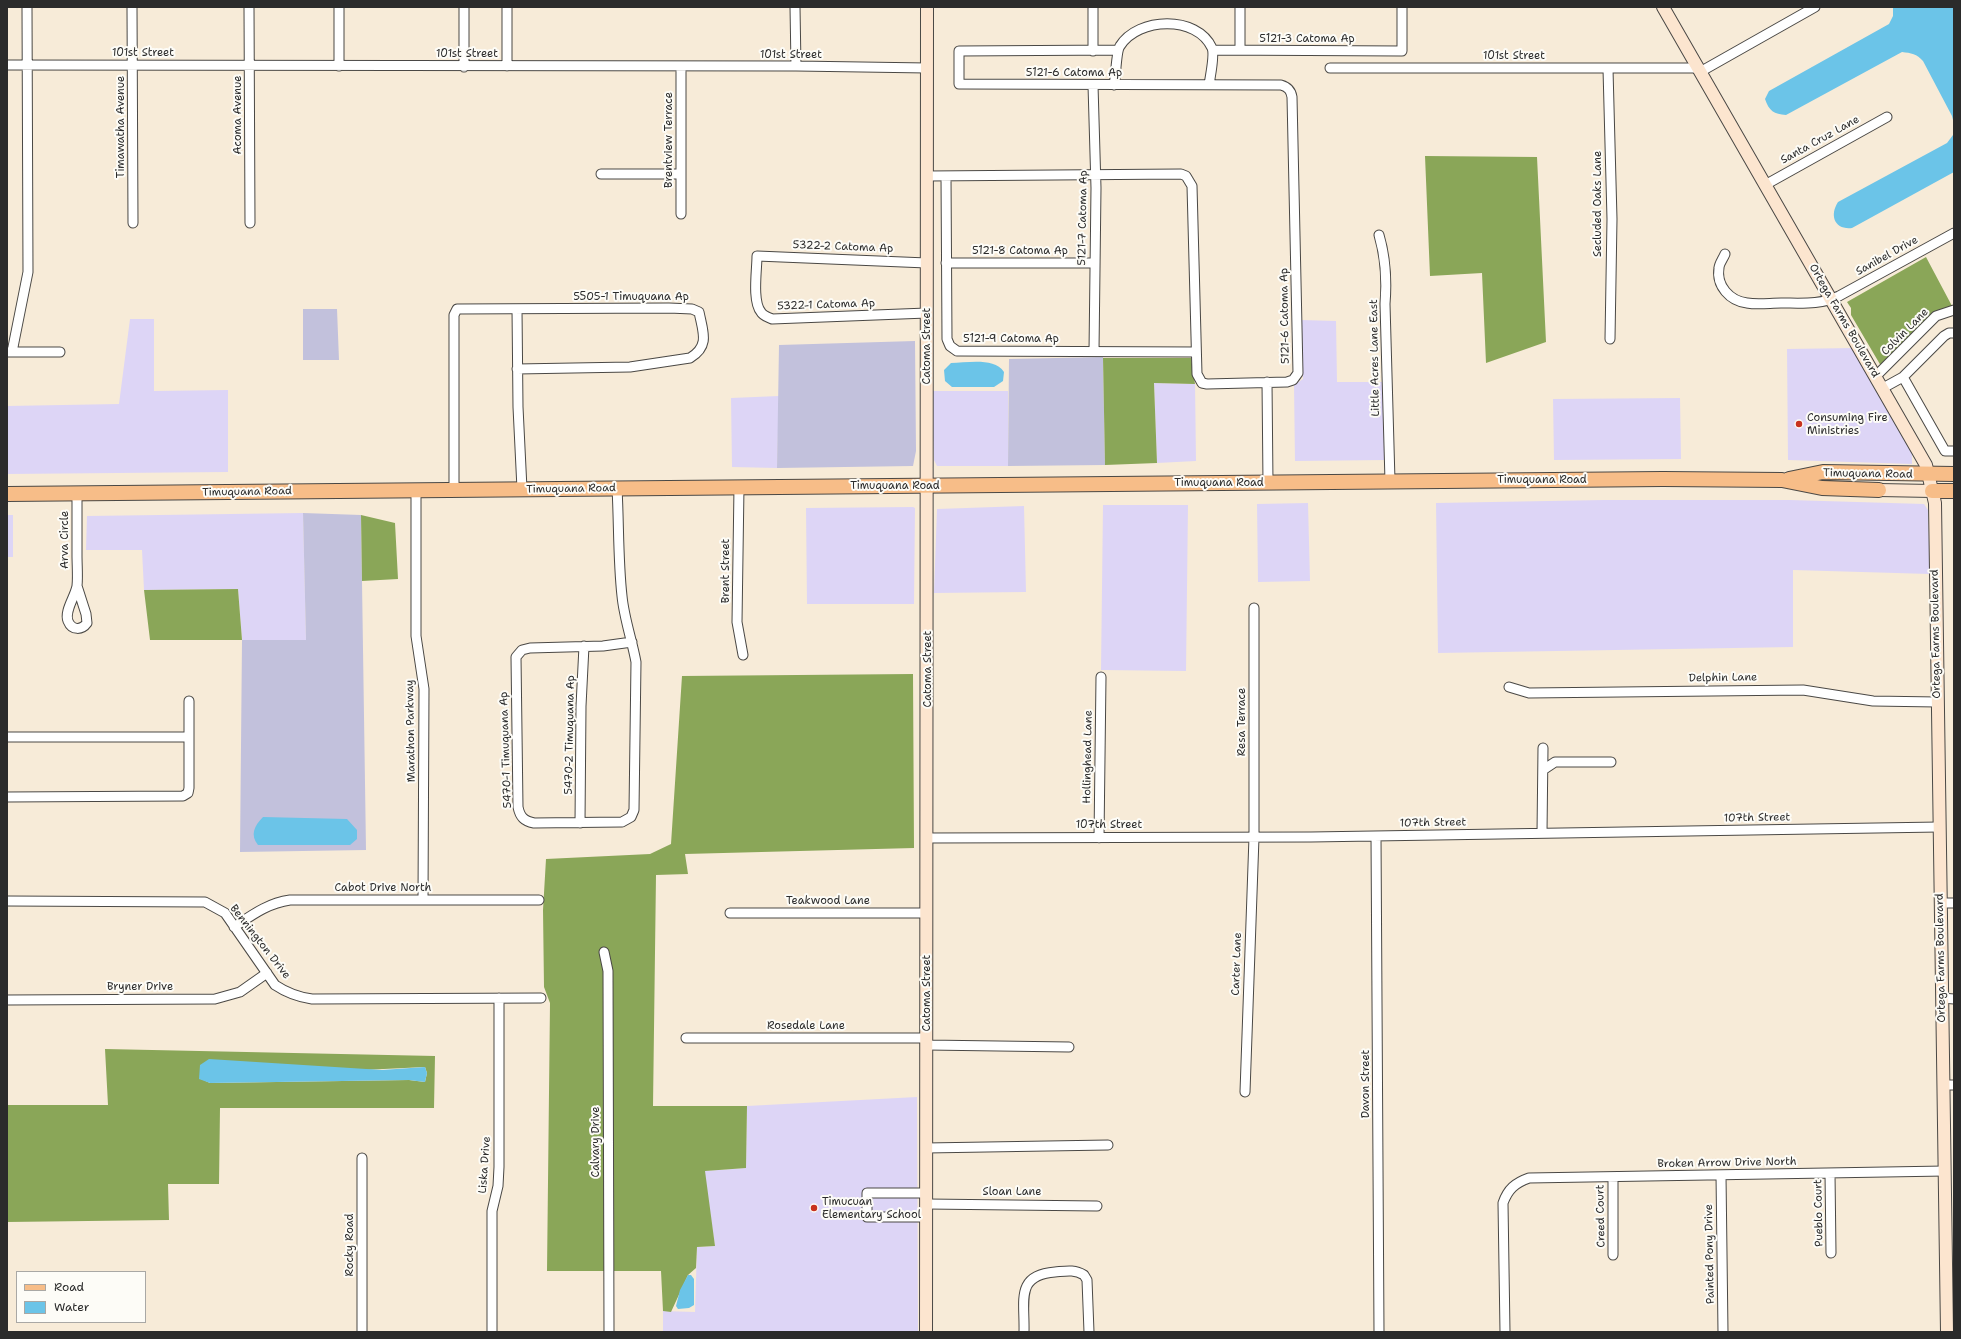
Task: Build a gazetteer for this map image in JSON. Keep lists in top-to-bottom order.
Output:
{
  "streets": {
    "main road": ["Timuquana Road"],
    "street": [
      "5121-3 Catoma Ap",
      "101st Street",
      "5121-6 Catoma Ap",
      "Acoma Avenue",
      "Timawatha Avenue",
      "Brentview Terrace",
      "Santa Cruz Lane",
      "Secluded Oaks Lane",
      "5121-7 Catoma Ap",
      "5322-2 Catoma Ap",
      "5121-8 Catoma Ap",
      "Sanibel Drive",
      "5505-1 Timuquana Ap",
      "5322-1 Catoma Ap",
      "Ortega Farms Boulevard",
      "Colvin Lane",
      "5121-9 Catoma Ap",
      "Catoma Street",
      "Little Acres Lane East",
      "Arva Circle",
      "Brent Street",
      "Delphin Lane",
      "Resa Terrace",
      "Marathon Parkway",
      "5470-2 Timuquana Ap",
      "5470-1 Timuquana Ap",
      "Hollinghead Lane",
      "107th Street",
      "Cabot Drive North",
      "Teakwood Lane",
      "Bennington Drive",
      "Carter Lane",
      "Bryner Drive",
      "Rosedale Lane",
      "Davon Street",
      "Calvary Drive",
      "Broken Arrow Drive North",
      "Liska Drive",
      "Sloan Lane",
      "Pueblo Court",
      "Creed Court",
      "Rocky Road",
      "Painted Pony Drive"
    ]
  },
  "crossings": [
    ["101st Street", "Acoma Avenue"],
    ["101st Street", "Timawatha Avenue"],
    ["101st Street", "Brentview Terrace"],
    ["101st Street", "Secluded Oaks Lane"],
    ["101st Street", "Ortega Farms Boulevard"],
    ["101st Street", "Catoma Street"],
    ["5121-6 Catoma Ap", "5121-7 Catoma Ap"],
    ["5121-6 Catoma Ap", "5121-9 Catoma Ap"],
    ["5121-6 Catoma Ap", "Catoma Street"],
    ["Santa Cruz Lane", "Ortega Farms Boulevard"],
    ["5121-7 Catoma Ap", "5121-8 Catoma Ap"],
    ["5121-7 Catoma Ap", "5121-9 Catoma Ap"],
    ["5322-2 Catoma Ap", "5322-1 Catoma Ap"],
    ["5322-2 Catoma Ap", "Catoma Street"],
    ["5121-8 Catoma Ap", "5121-9 Catoma Ap"],
    ["Sanibel Drive", "Ortega Farms Boulevard"],
    ["5322-1 Catoma Ap", "Catoma Street"],
    ["Ortega Farms Boulevard", "Colvin Lane"],
    ["Ortega Farms Boulevard", "Timuquana Road"],
    ["Ortega Farms Boulevard", "Delphin Lane"],
    ["Ortega Farms Boulevard", "107th Street"],
    ["Ortega Farms Boulevard", "Broken Arrow Drive North"],
    ["Catoma Street", "Timuquana Road"],
    ["Catoma Street", "107th Street"],
    ["Catoma Street", "Teakwood Lane"],
    ["Catoma Street", "Rosedale Lane"],
    ["Catoma Street", "Sloan Lane"],
    ["Little Acres Lane East", "Timuquana Road"],
    ["Timuquana Road", "Arva Circle"],
    ["Timuquana Road", "Brent Street"],
    ["Timuquana Road", "Marathon Parkway"],
    ["Timuquana Road", "5470-1 Timuquana Ap"],
    ["Resa Terrace", "107th Street"],
    ["Resa Terrace", "Carter Lane"],
    ["Marathon Parkway", "Cabot Drive North"],
    ["5470-2 Timuquana Ap", "5470-1 Timuquana Ap"],
    ["Hollinghead Lane", "107th Street"],
    ["107th Street", "Carter Lane"],
    ["107th Street", "Davon Street"],
    ["Cabot Drive North", "Bennington Drive"],
    ["Bennington Drive", "Bryner Drive"],
    ["Bennington Drive", "Liska Drive"],
    ["Broken Arrow Drive North", "Pueblo Court"],
    ["Broken Arrow Drive North", "Creed Court"],
    ["Broken Arrow Drive North", "Painted Pony Drive"]
  ],
  "places": ["Consuming Fire Ministries", "Timucuan Elementary School"],
  "legend": ["Road", "Water"]
}
